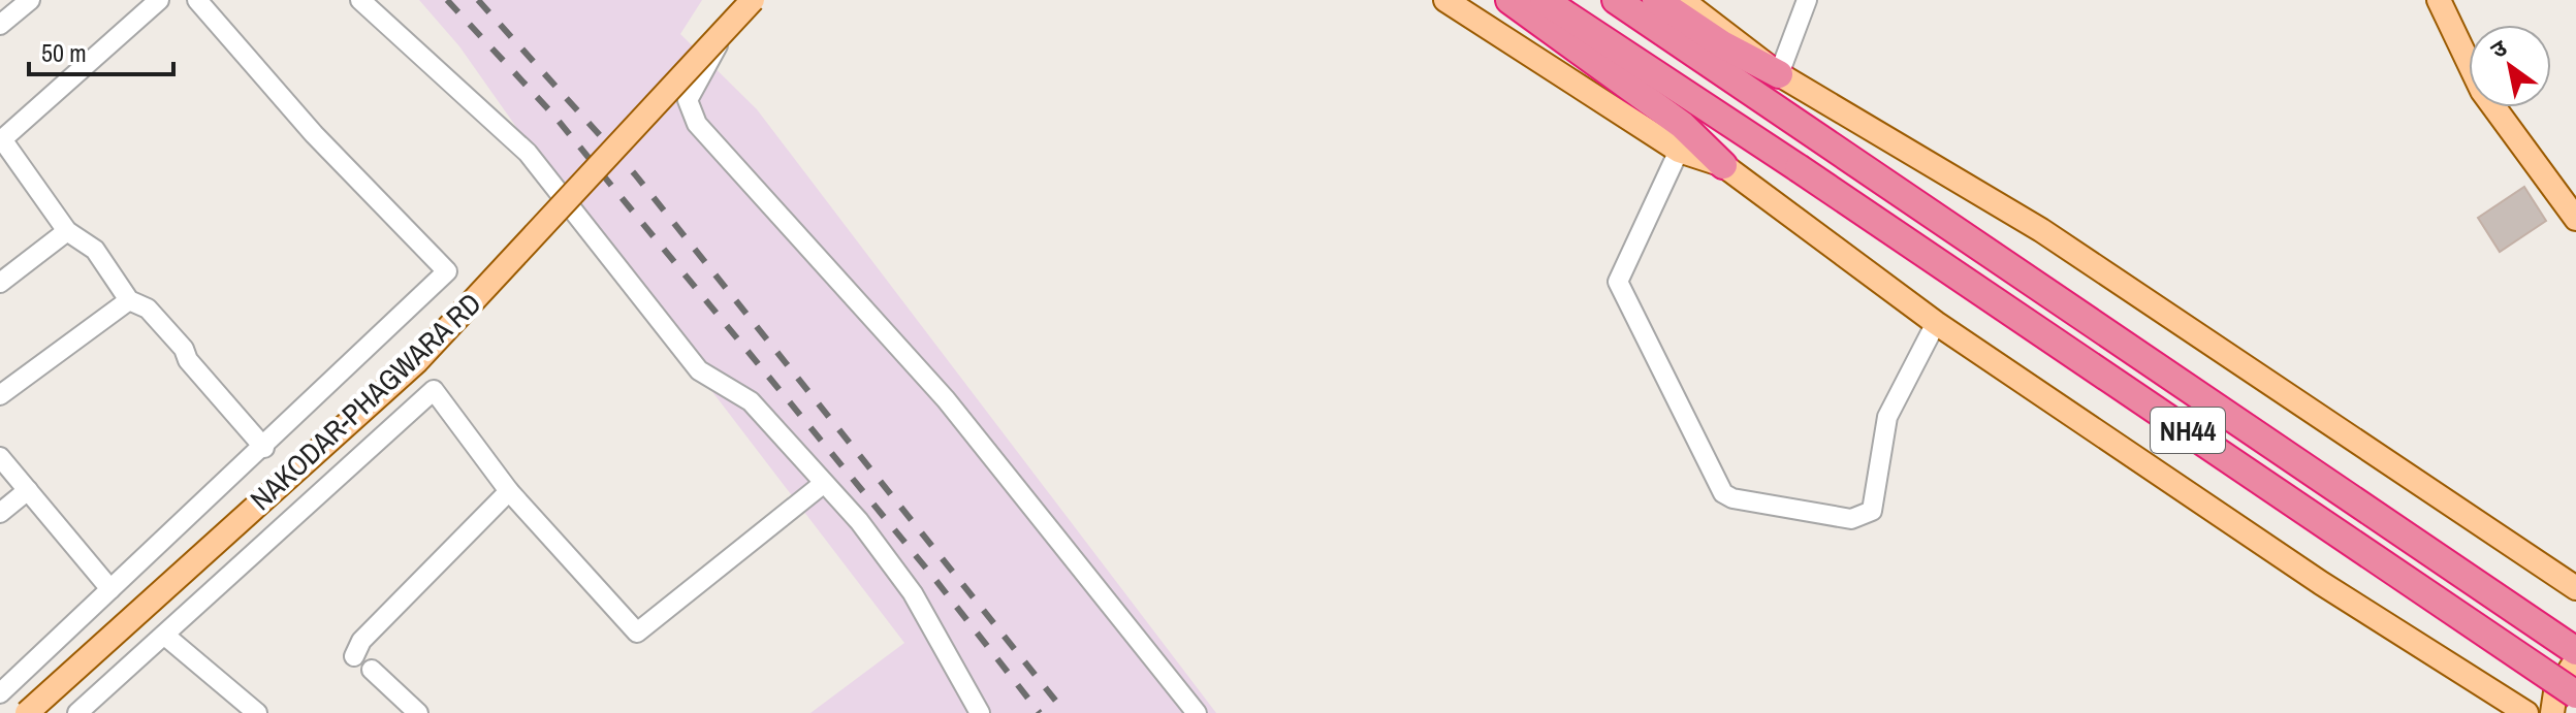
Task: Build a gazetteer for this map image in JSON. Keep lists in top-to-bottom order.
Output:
{
  "streets": {
    "highway": ["NH44"],
    "main road": ["NAKODAR-PHAGWARA RD"]
  },
  "scale_bar": "50 m",
  "north": "top left"
}
